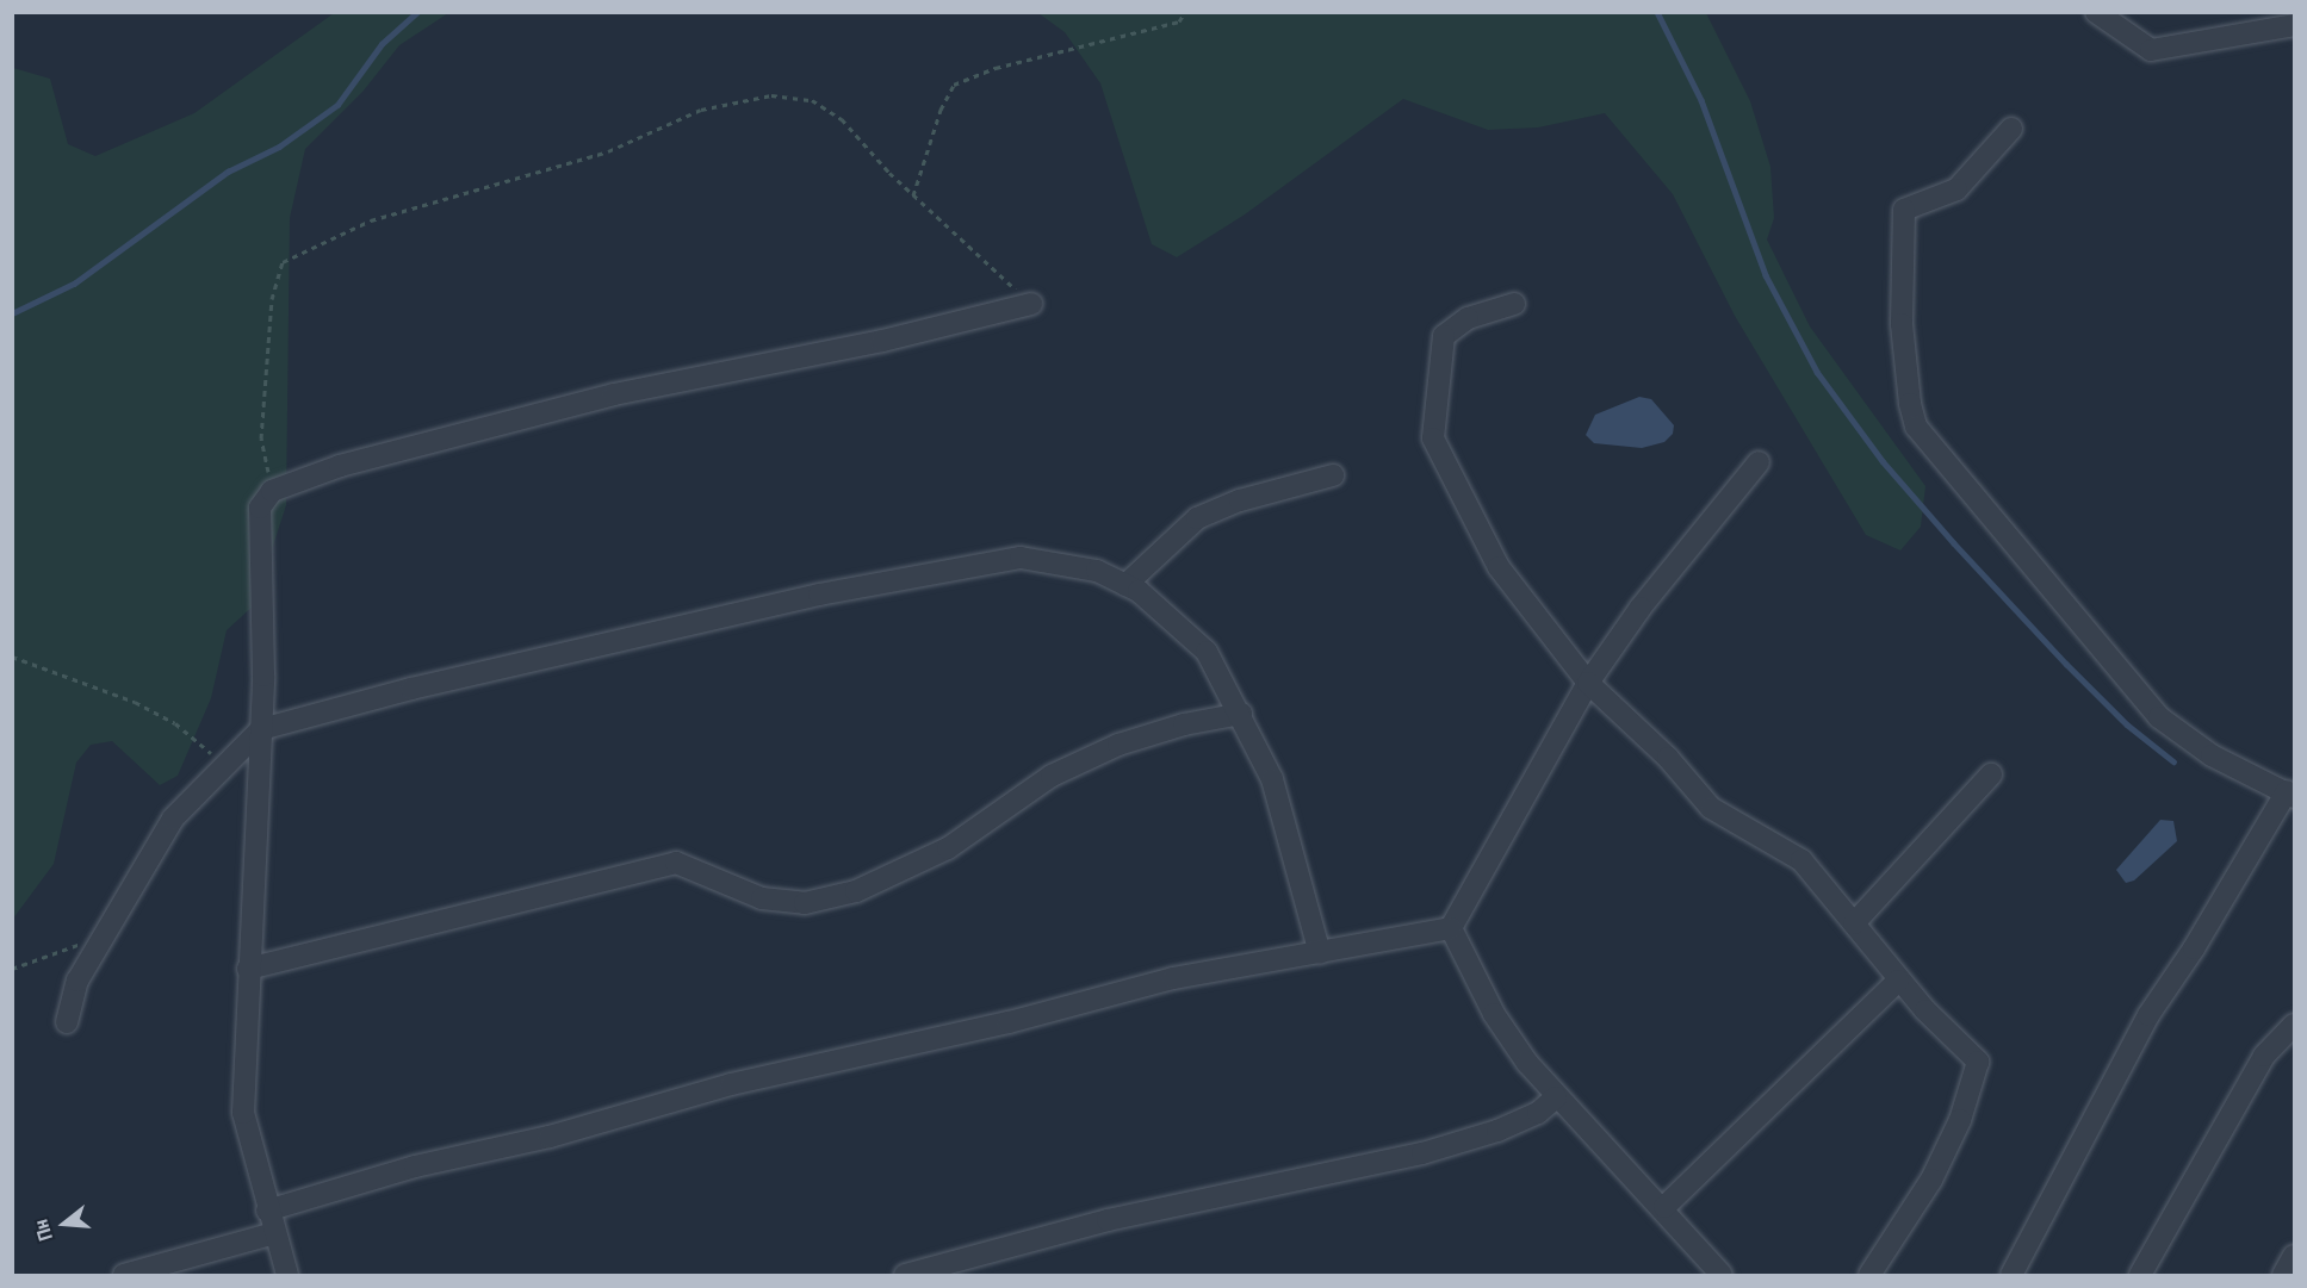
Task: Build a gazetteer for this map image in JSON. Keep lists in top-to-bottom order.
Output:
{
  "north": "left"
}
